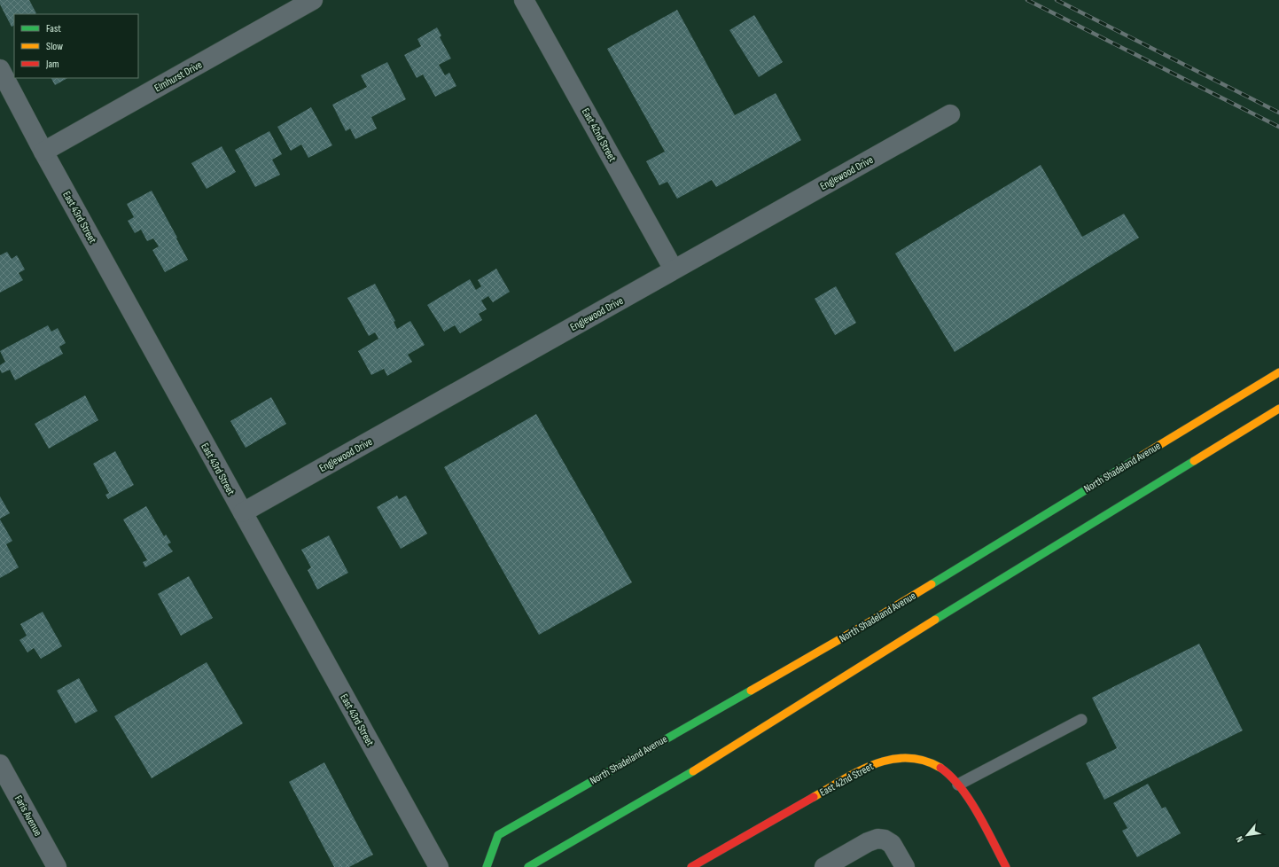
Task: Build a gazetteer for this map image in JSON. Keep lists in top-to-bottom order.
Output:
{
  "streets": {
    "main road": ["East 42nd Street", "North Shadeland Avenue"],
    "street": [
      "Elmhurst Drive",
      "Englewood Drive",
      "East 43rd Street",
      "Faris Avenue"
    ]
  },
  "crossings": [
    ["Elmhurst Drive", "East 43rd Street"],
    ["East 42nd Street", "Englewood Drive"],
    ["Englewood Drive", "East 43rd Street"]
  ],
  "legend": ["Fast", "Slow", "Jam"],
  "north": "bottom left"
}
